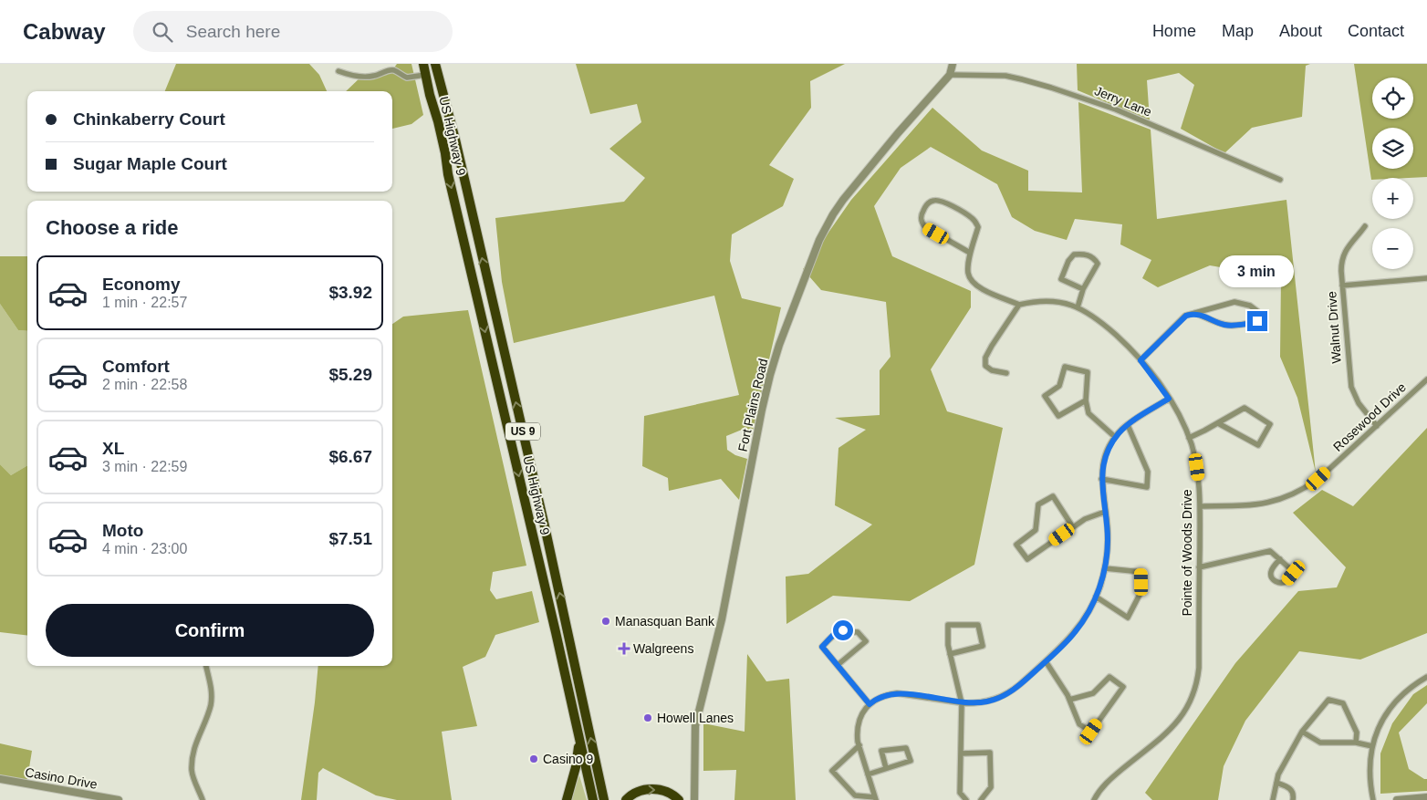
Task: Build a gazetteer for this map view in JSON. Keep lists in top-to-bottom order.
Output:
{
  "streets": {
    "highway": ["US Highway 9", "US 9"],
    "street": [
      "Jerry Lane",
      "Walnut Drive",
      "Fort Plains Road",
      "Rosewood Drive",
      "Pointe of Woods Drive",
      "Casino Drive"
    ]
  },
  "crossings": [
    ["Jerry Lane", "Fort Plains Road"],
    ["Walnut Drive", "Rosewood Drive"],
    ["Rosewood Drive", "Pointe of Woods Drive"]
  ],
  "places": {
    "other": ["Manasquan Bank", "Howell Lanes", "Casino 9"],
    "health": ["Walgreens"]
  },
  "page": {
    "header": "Cabway",
    "search": "Search here",
    "nav": [
      "Home",
      "Map",
      "About",
      "Contact"
    ],
    "map_buttons": ["+", "−"],
    "banner": ["Chinkaberry Court", "Sugar Maple Court"],
    "heading": "Choose a ride",
    "bubble": "3 min",
    "list": [
      {
        "name": "Economy",
        "note": "1 min · 22:57",
        "value": "$3.92"
      },
      {
        "name": "Comfort",
        "note": "2 min · 22:58",
        "value": "$5.29"
      },
      {
        "name": "XL",
        "note": "3 min · 22:59",
        "value": "$6.67"
      },
      {
        "name": "Moto",
        "note": "4 min · 23:00",
        "value": "$7.51"
      }
    ],
    "buttons": "Confirm"
  }
}
